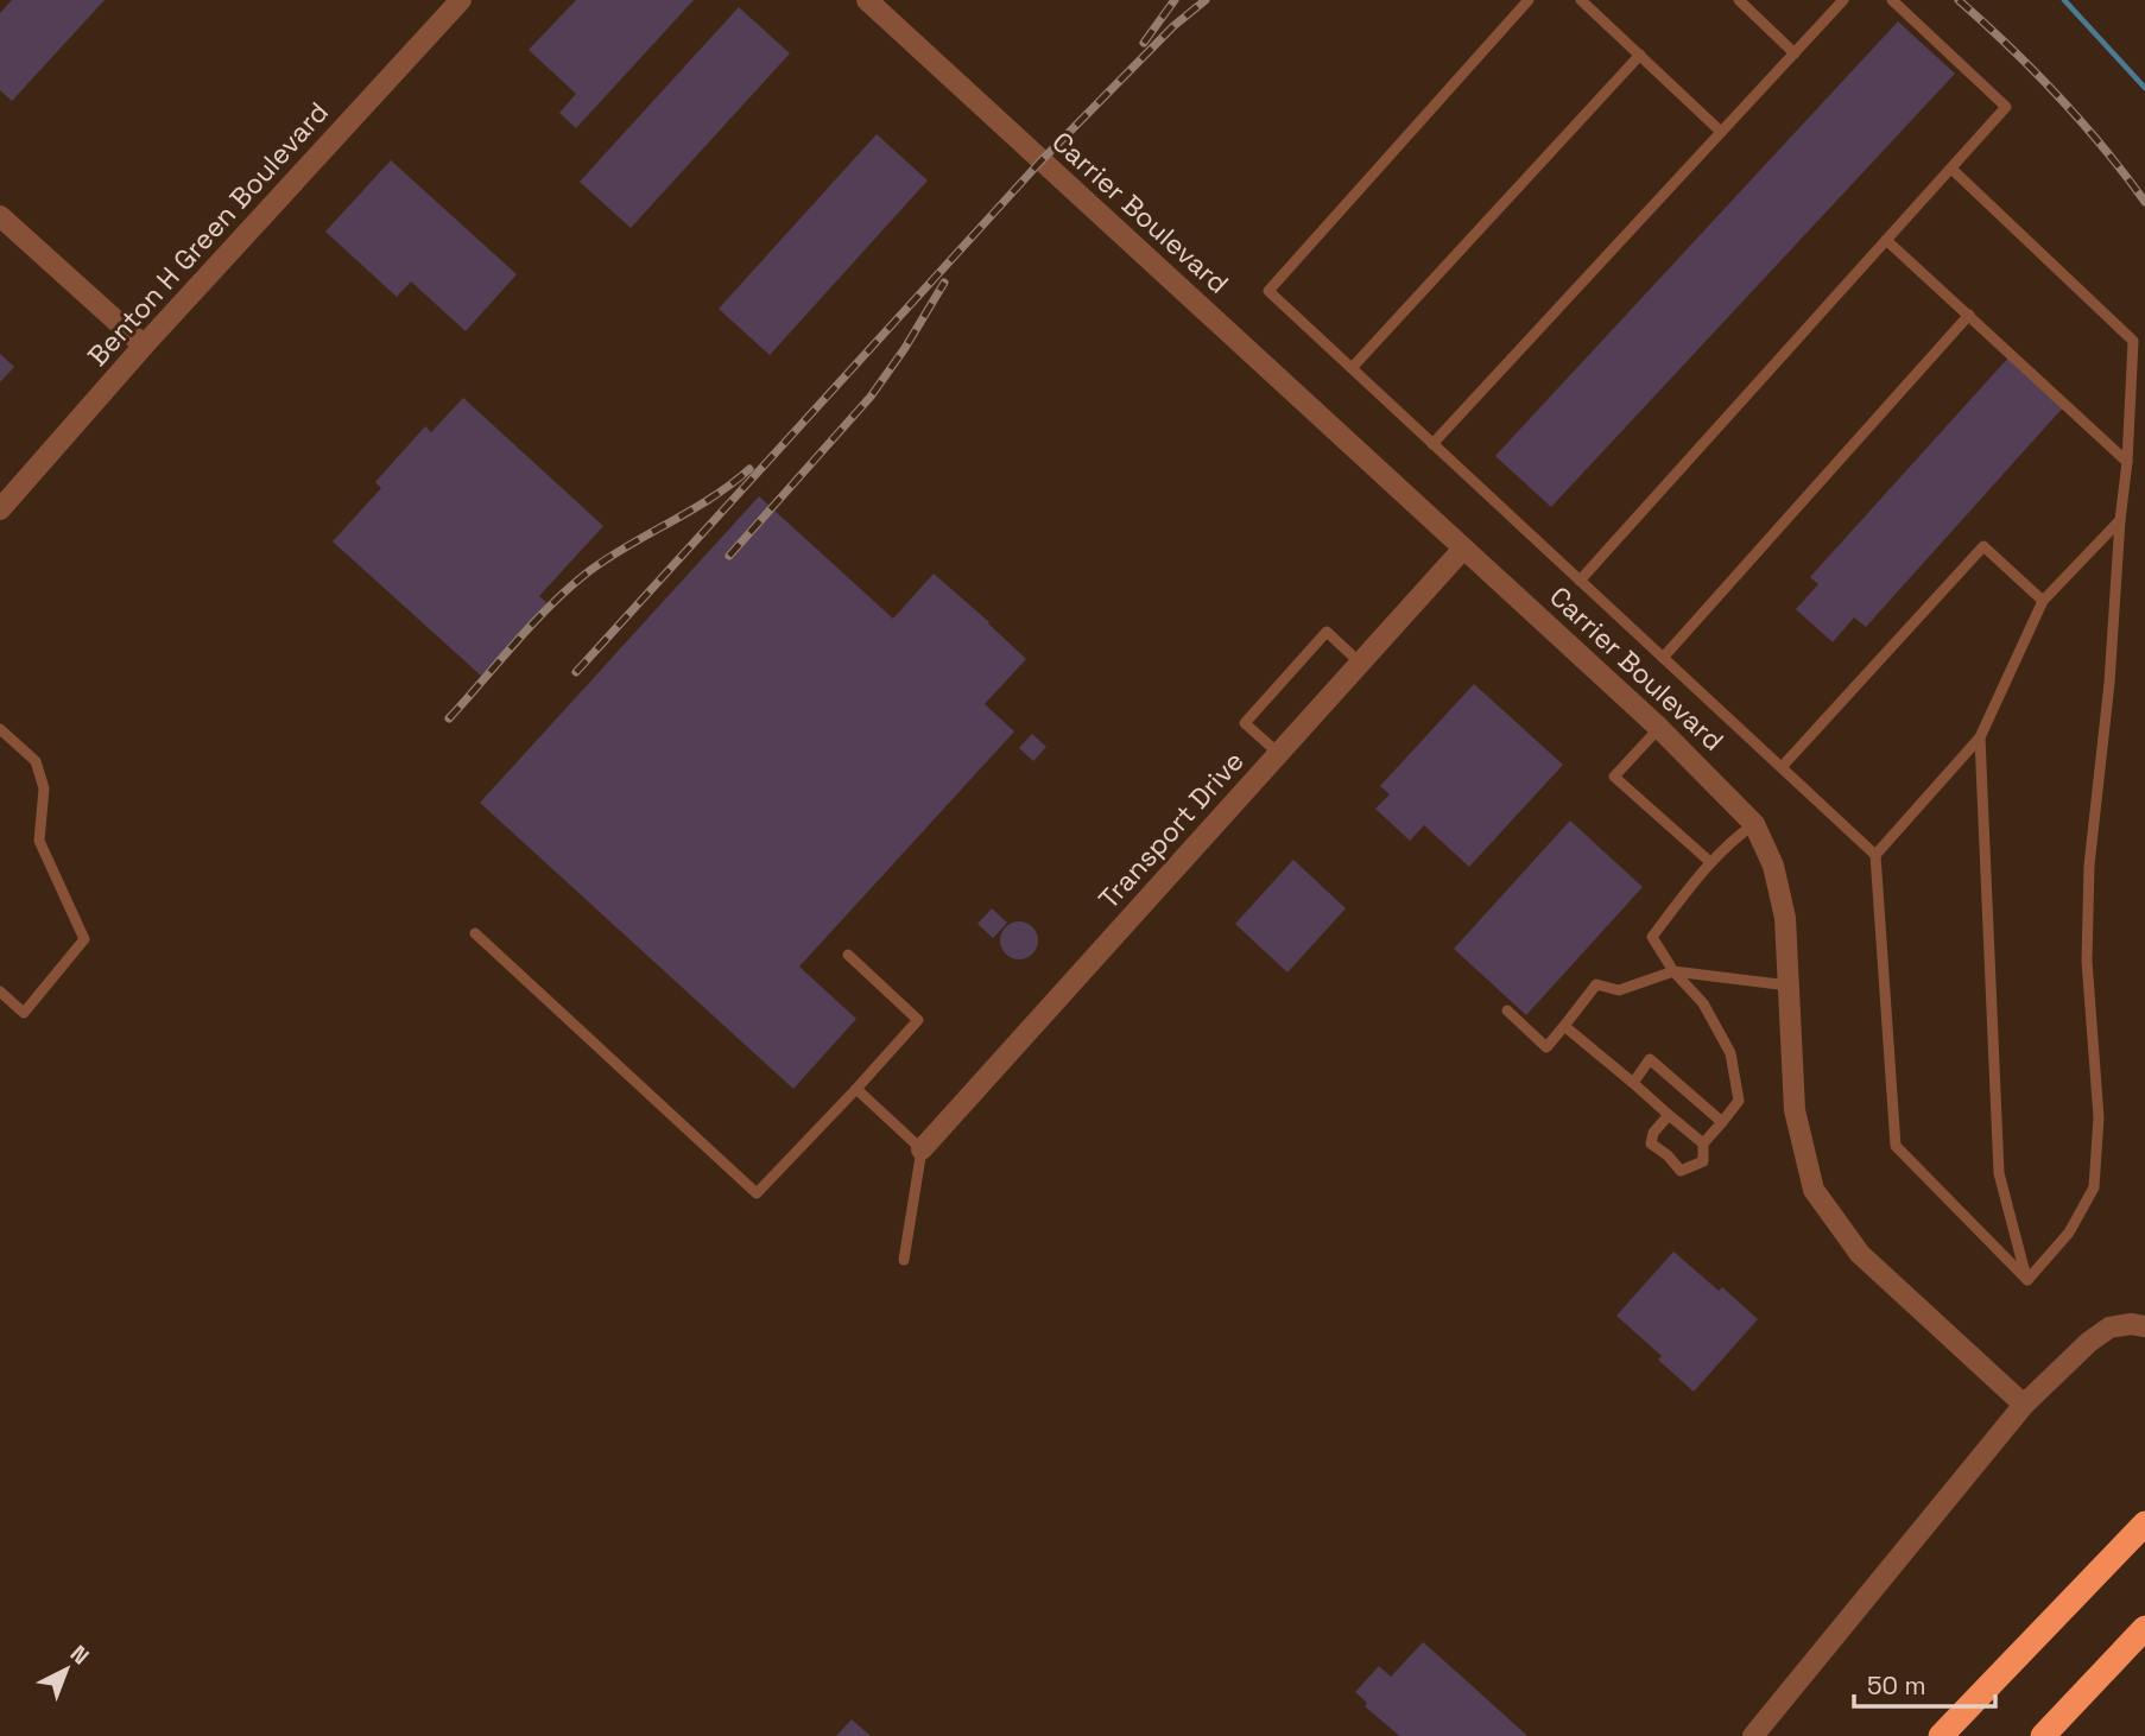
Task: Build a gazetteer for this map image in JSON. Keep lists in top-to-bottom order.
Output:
{
  "streets": {
    "street": ["Carrier Boulevard", "Benton H Green Boulevard", "Transport Drive"]
  },
  "crossings": [
    ["Carrier Boulevard", "Transport Drive"]
  ],
  "scale_bar": "50 m",
  "north": "top right"
}
